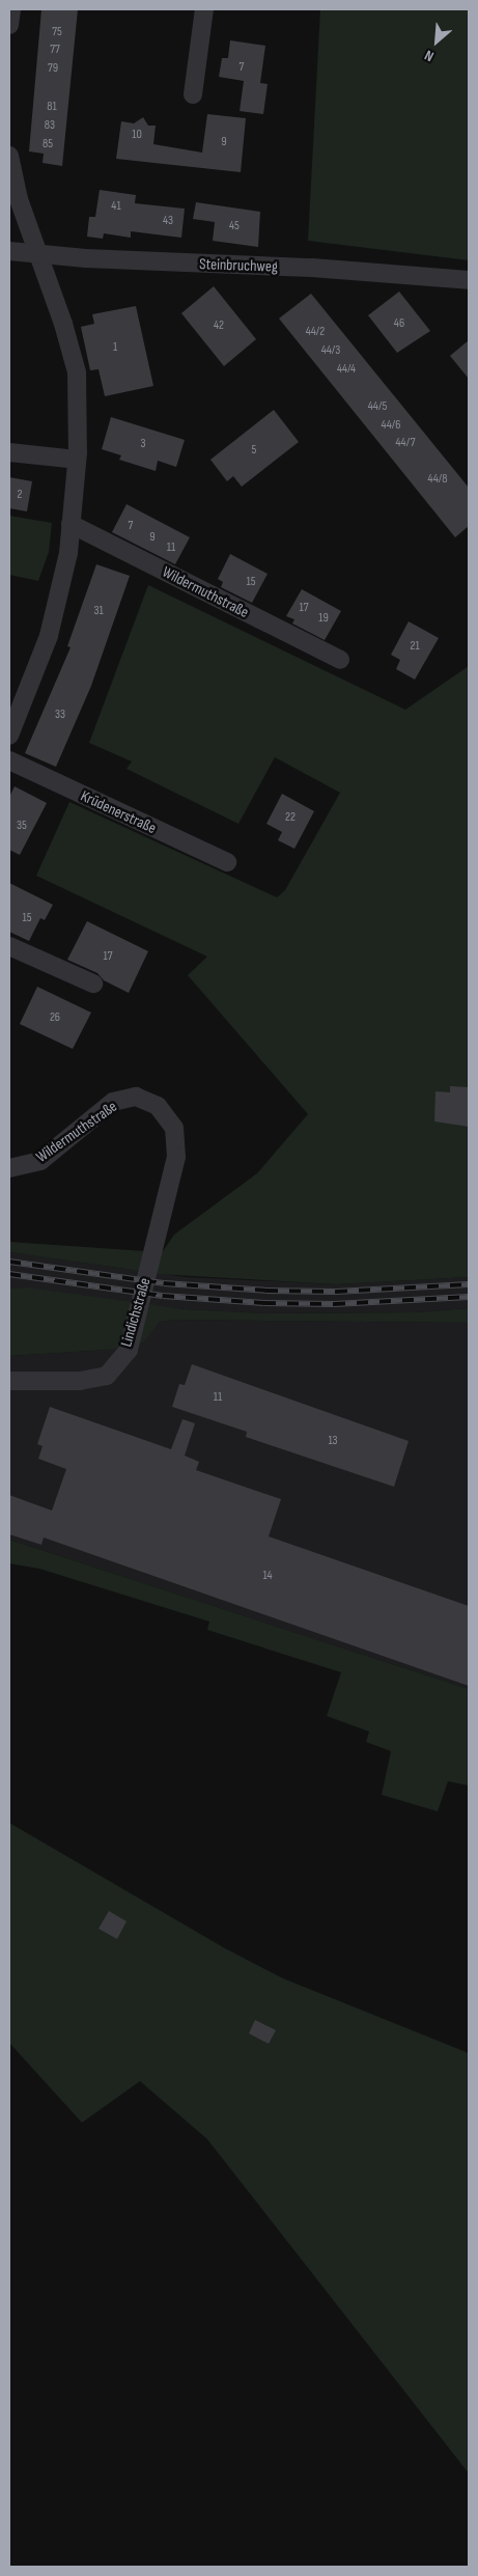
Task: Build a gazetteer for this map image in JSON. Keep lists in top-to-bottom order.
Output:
{
  "streets": {
    "street": [
      "Steinbruchweg",
      "Wildermuthstraße",
      "Krüdenerstraße",
      "Lindichstraße"
    ]
  },
  "crossings": [
    ["Wildermuthstraße", "Lindichstraße"]
  ],
  "house_numbers": [
    "75",
    "77",
    "7",
    "79",
    "81",
    "83",
    "10",
    "9",
    "85",
    "41",
    "43",
    "45",
    "46",
    "42",
    "44/2",
    "1",
    "44/3",
    "44/4",
    "44/5",
    "44/6",
    "44/7",
    "3",
    "5",
    "44/8",
    "2",
    "7",
    "9",
    "11",
    "15",
    "17",
    "31",
    "19",
    "21",
    "33",
    "22",
    "35",
    "15",
    "17",
    "26",
    "11",
    "13",
    "14"
  ],
  "north": "bottom left"
}
